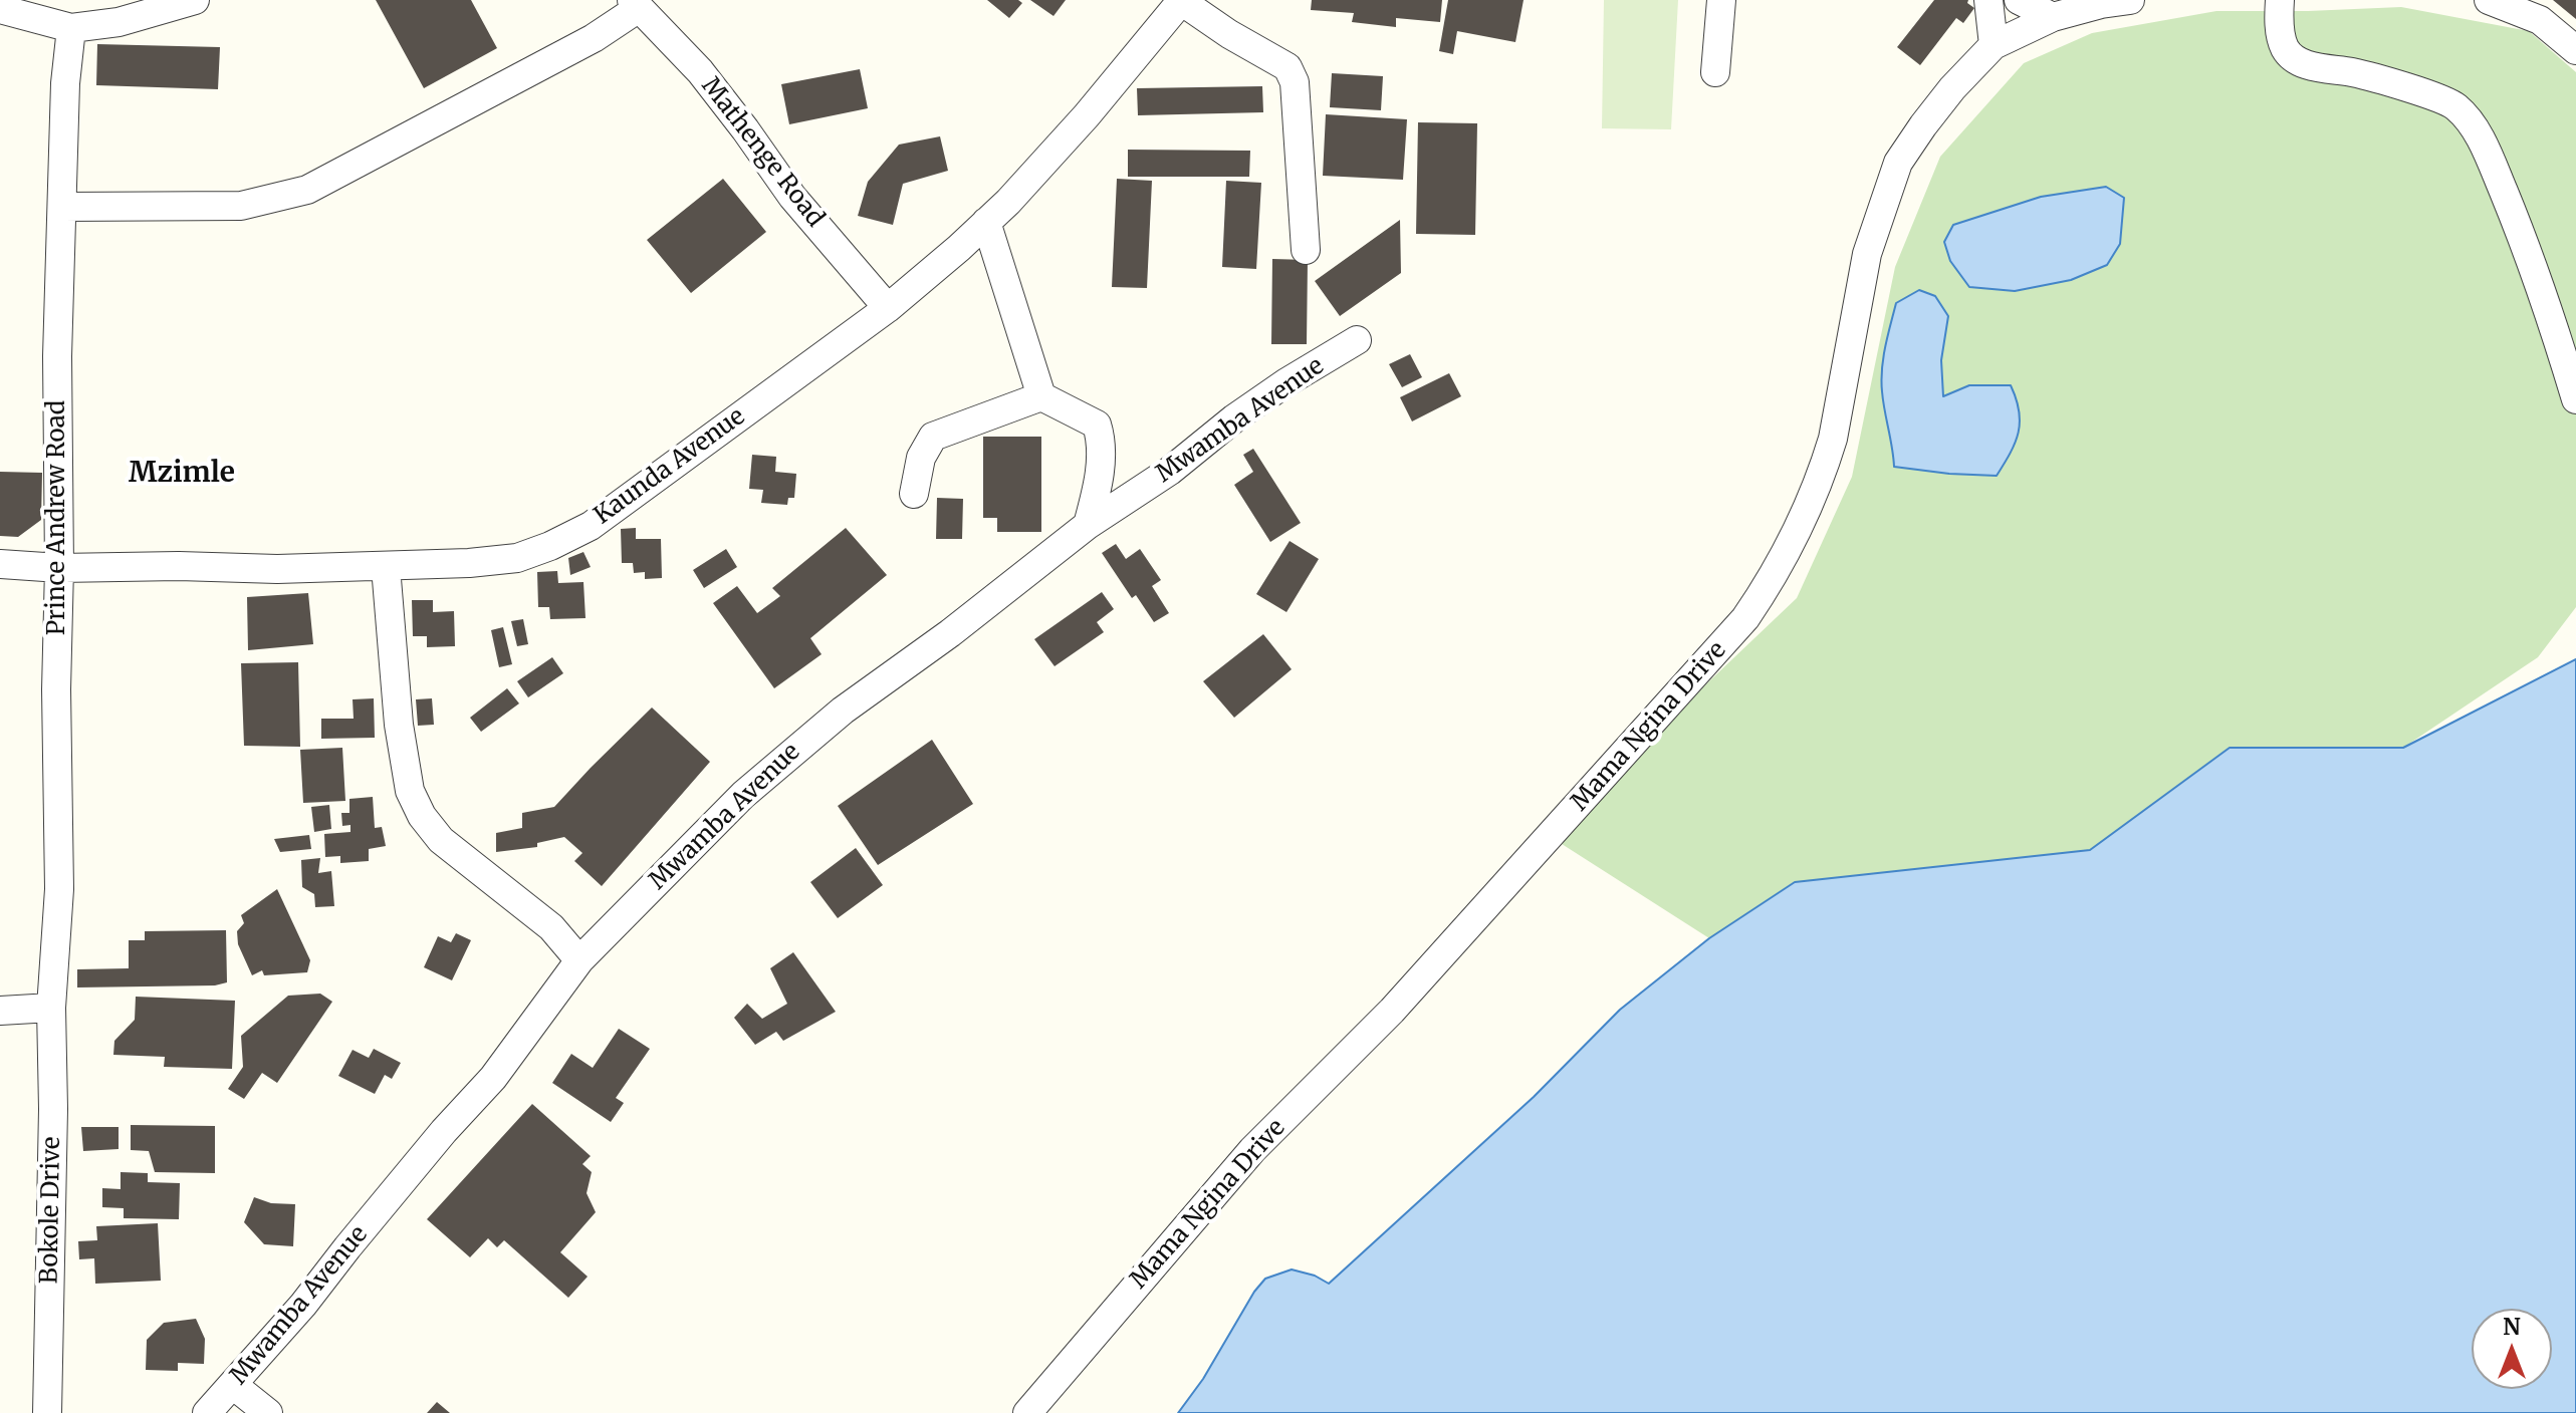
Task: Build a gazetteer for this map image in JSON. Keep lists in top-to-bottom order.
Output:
{
  "streets": {
    "street": [
      "Mathenge Road",
      "Mwamba Avenue",
      "Kaunda Avenue",
      "Prince Andrew Road",
      "Mama Ngina Drive",
      "Bokole Drive"
    ]
  },
  "crossings": [
    ["Mathenge Road", "Kaunda Avenue"],
    ["Kaunda Avenue", "Prince Andrew Road"],
    ["Prince Andrew Road", "Bokole Drive"]
  ],
  "districts": ["Mzimle"],
  "north": "top"
}
